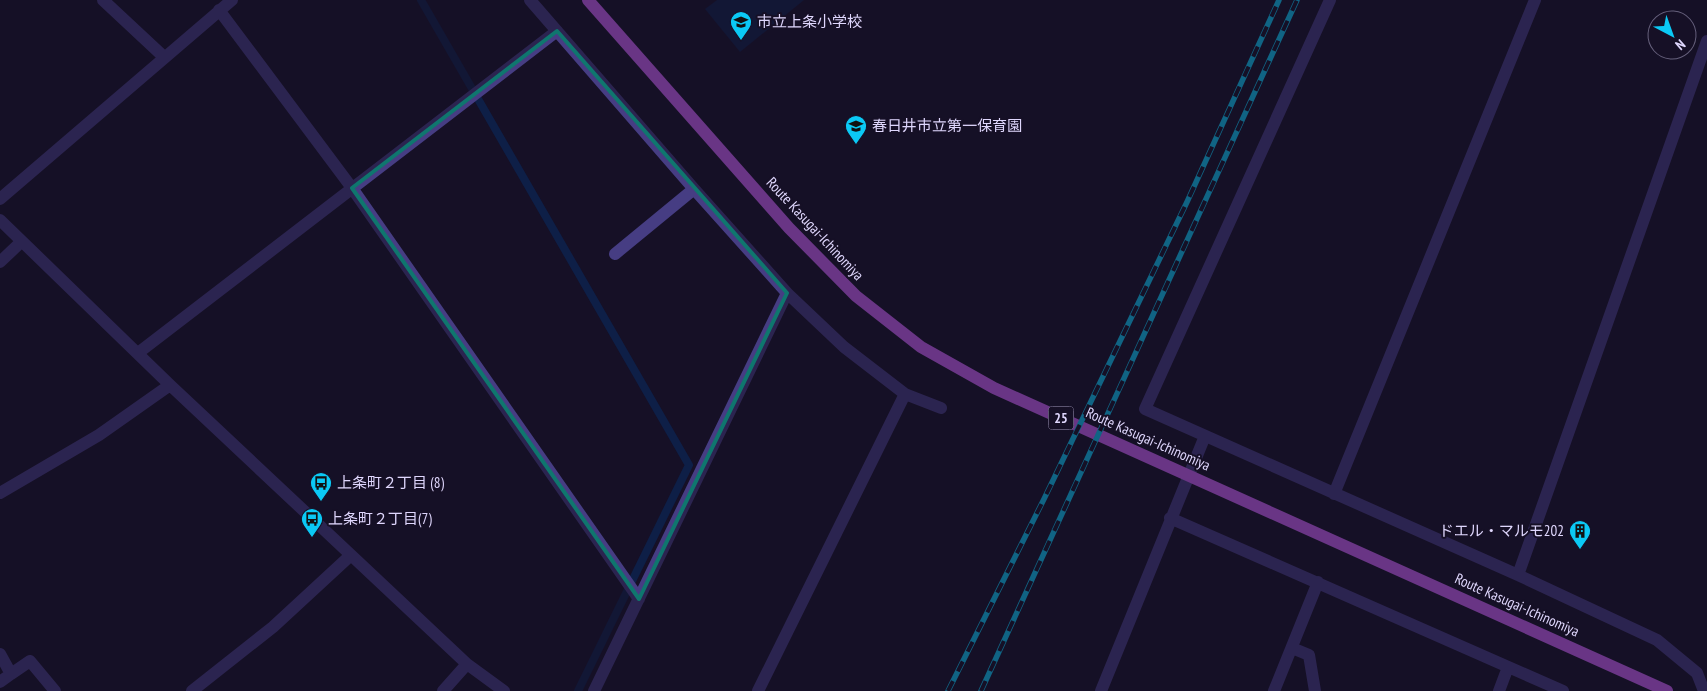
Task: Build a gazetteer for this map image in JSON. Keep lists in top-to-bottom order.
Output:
{
  "streets": {
    "main road": ["Route Kasugai-Ichinomiya", "25"]
  },
  "places": {
    "school or university": ["市立上条小学校", "春日井市立第一保育園"],
    "bus stop": ["上条町２丁目 (8)", "上条町２丁目(7)"],
    "building": ["ドエル・マルモ202"]
  },
  "north": "bottom right"
}
